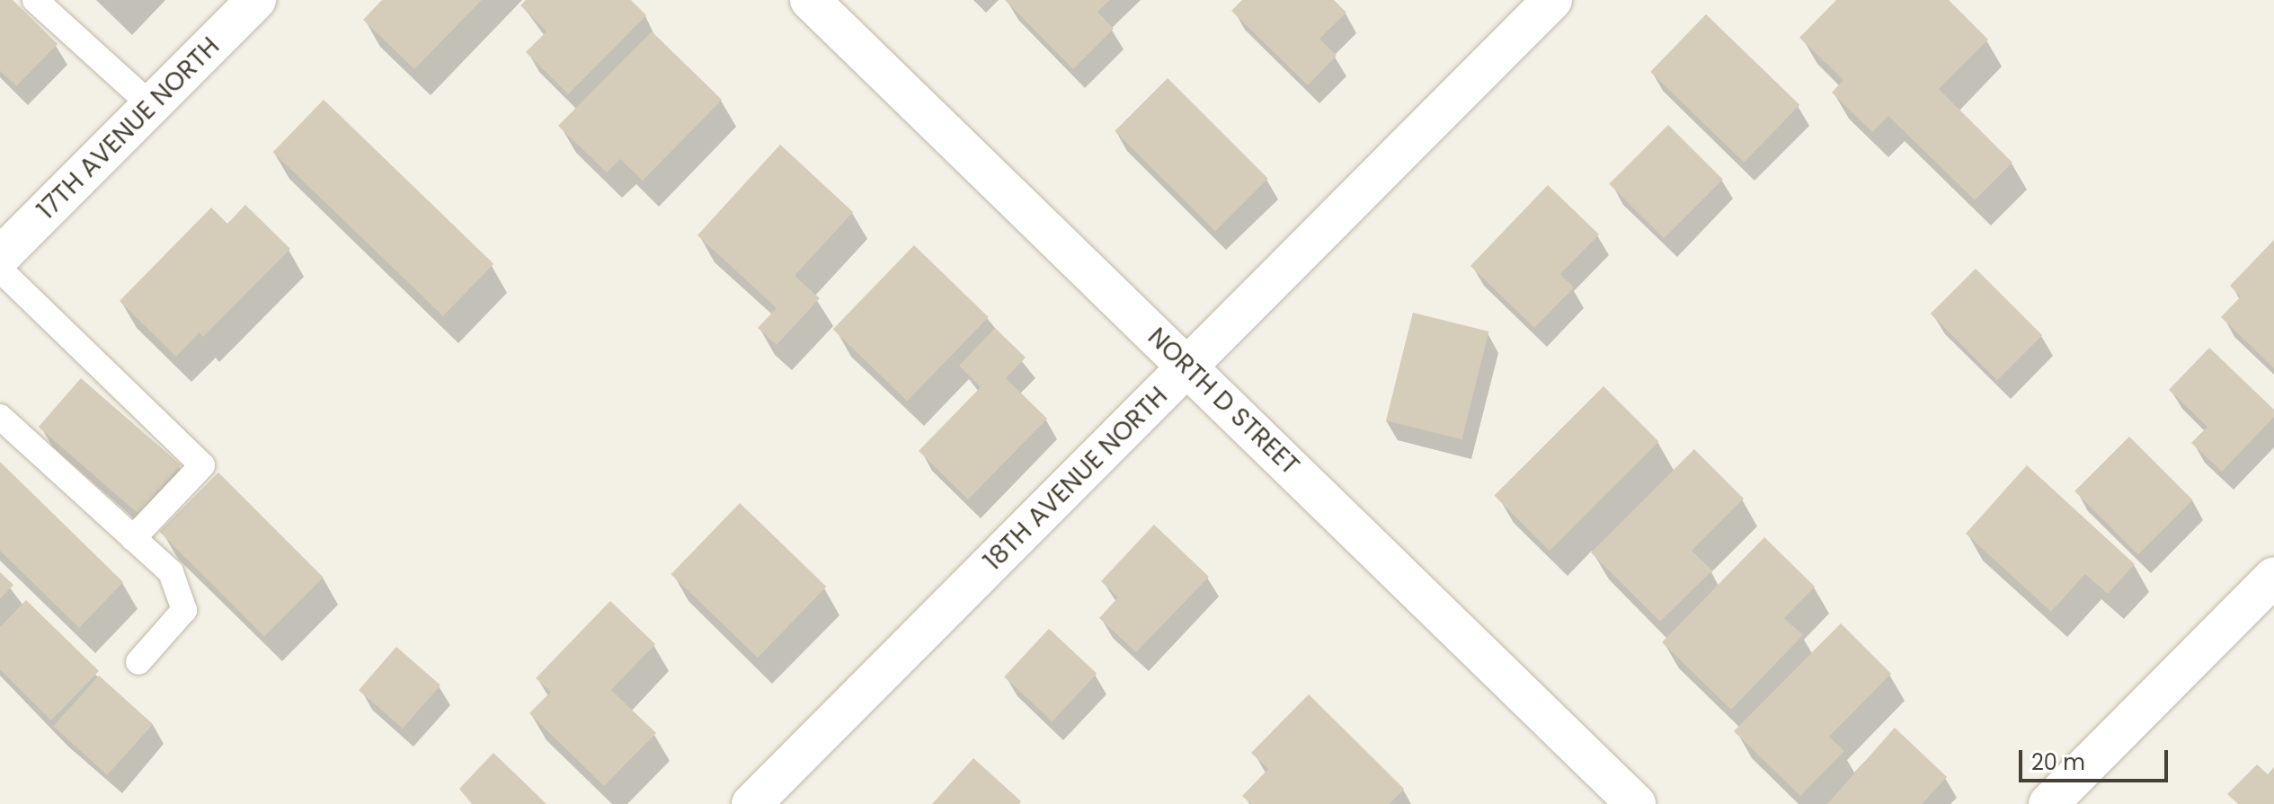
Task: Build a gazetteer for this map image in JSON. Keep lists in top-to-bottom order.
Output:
{
  "streets": {
    "street": ["17TH AVENUE NORTH", "NORTH D STREET", "18TH AVENUE NORTH"]
  },
  "crossings": [
    ["NORTH D STREET", "18TH AVENUE NORTH"]
  ],
  "scale_bar": "20 m"
}
